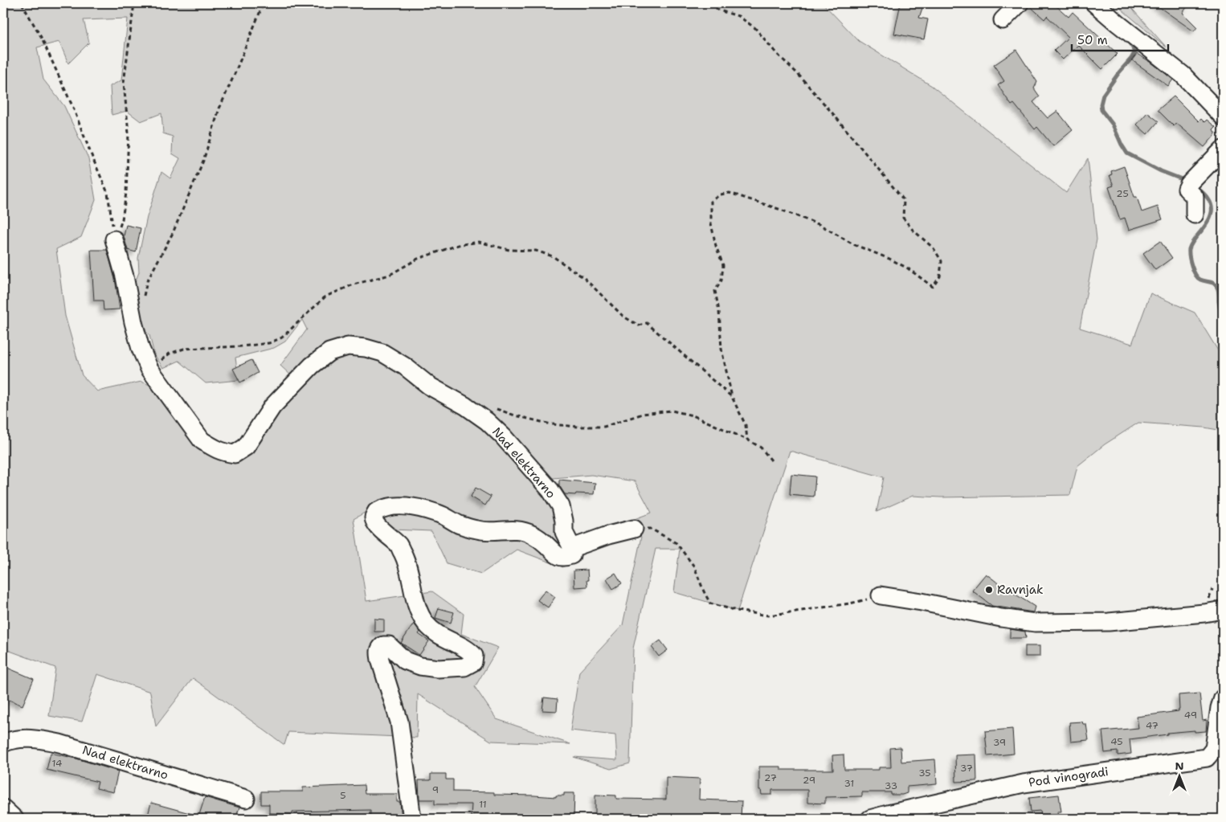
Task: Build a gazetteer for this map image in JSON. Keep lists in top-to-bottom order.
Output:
{
  "streets": {
    "street": ["Nad elektrarno", "Pod vinogradi"]
  },
  "places": ["Ravnjak"],
  "house_numbers": [
    "25",
    "49",
    "47",
    "45",
    "39",
    "14",
    "37",
    "35",
    "27",
    "29",
    "31",
    "33",
    "9",
    "5",
    "11"
  ],
  "scale_bar": "50 m",
  "north": "top"
}
